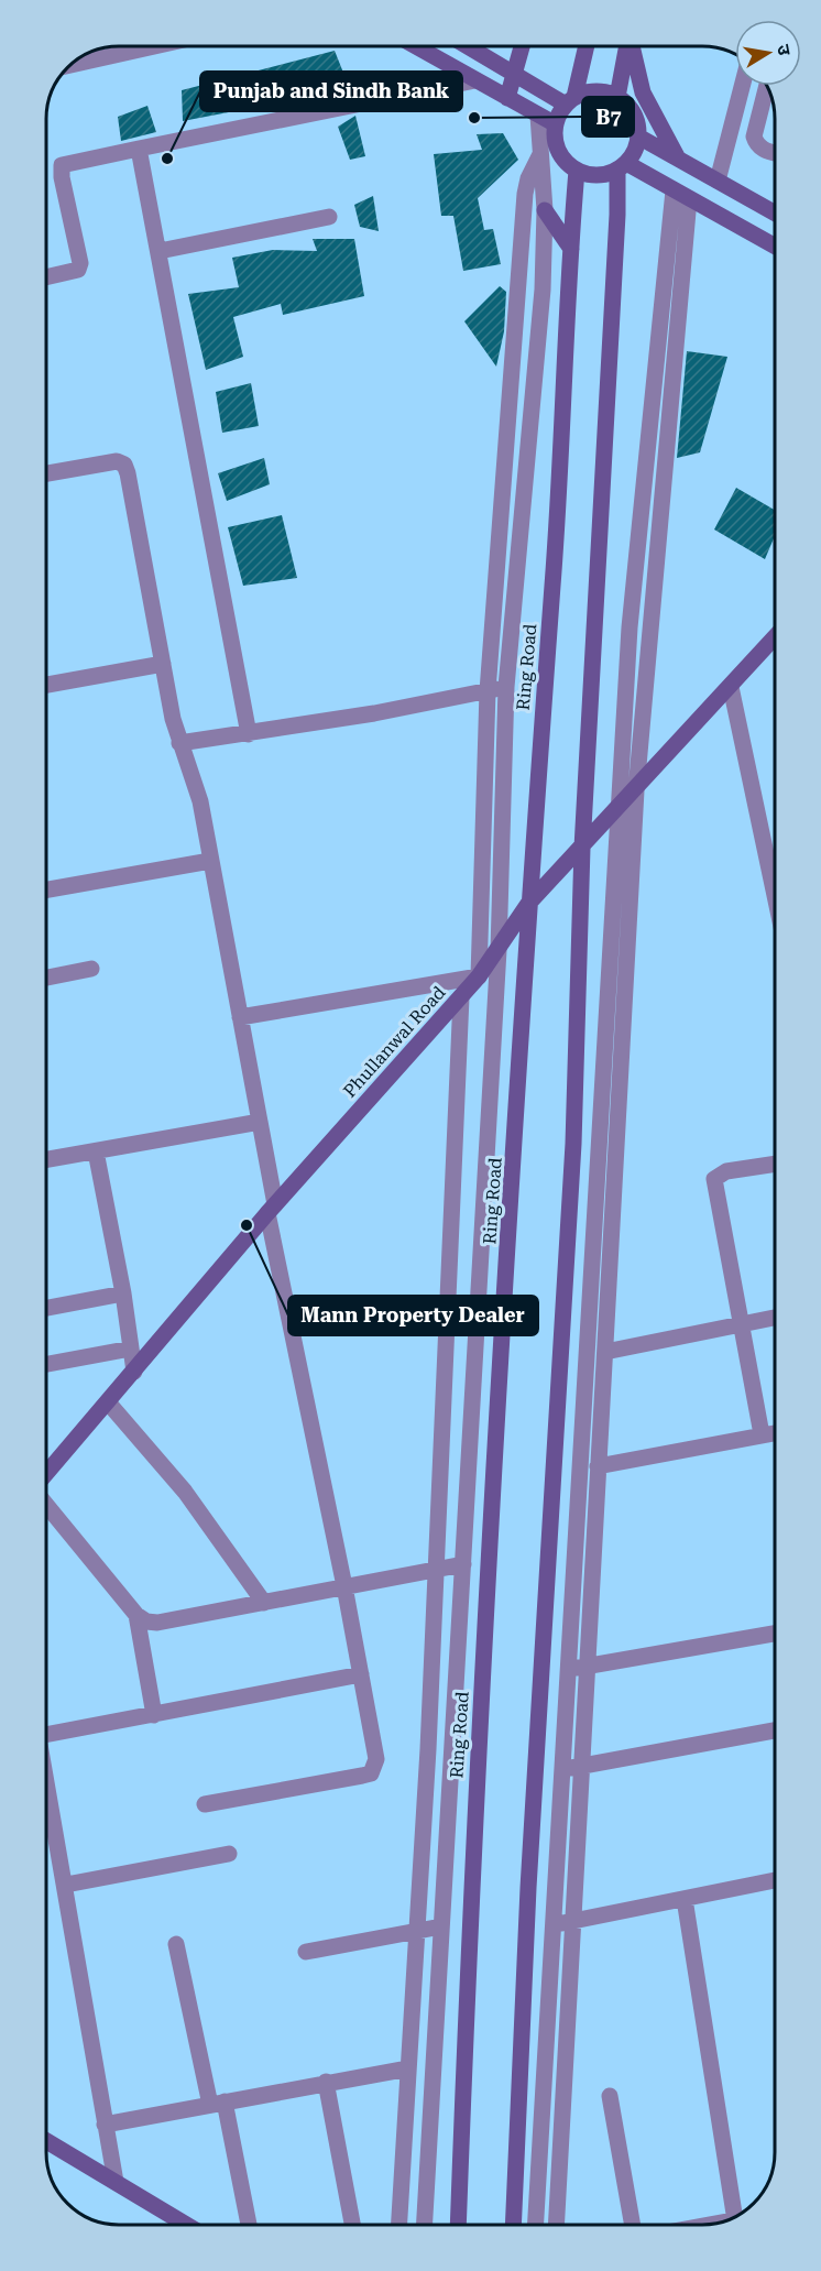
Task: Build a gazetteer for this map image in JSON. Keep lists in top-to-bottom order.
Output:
{
  "streets": {
    "street": ["Ring Road", "Phullanwal Road"]
  },
  "crossings": [
    ["Ring Road", "Phullanwal Road"]
  ],
  "places": ["B7", "Punjab and Sindh Bank", "Mann Property Dealer"],
  "north": "right"
}
